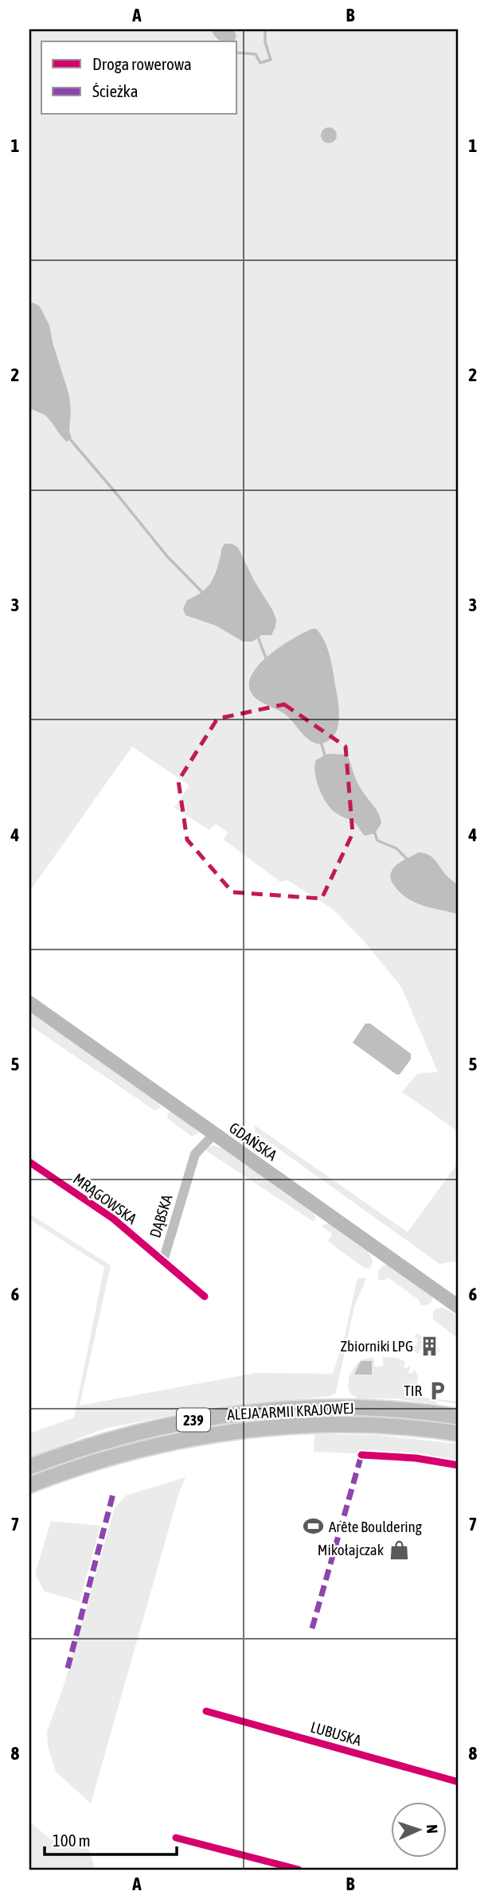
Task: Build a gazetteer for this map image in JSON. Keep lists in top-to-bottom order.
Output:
{
  "streets": {
    "main road": ["GDAŃSKA", "ALEJA ARMII KRAJOWEJ", "239"],
    "street": ["MRĄGOWSKA", "DĄBSKA", "LUBUSKA"]
  },
  "crossings": [
    ["GDAŃSKA", "DĄBSKA"],
    ["MRĄGOWSKA", "DĄBSKA"]
  ],
  "places": {
    "building": ["Zbiorniki LPG"],
    "parking": ["TIR"],
    "sports": ["Arête Bouldering"],
    "shop": ["Mikołajczak"]
  },
  "legend": ["Droga rowerowa", "Ścieżka"],
  "scale_bar": "100 m",
  "north": "right",
  "grid": {
    "columns": ["A", "B"],
    "rows": [
      "1",
      "2",
      "3",
      "4",
      "5",
      "6",
      "7",
      "8"
    ]
  }
}
